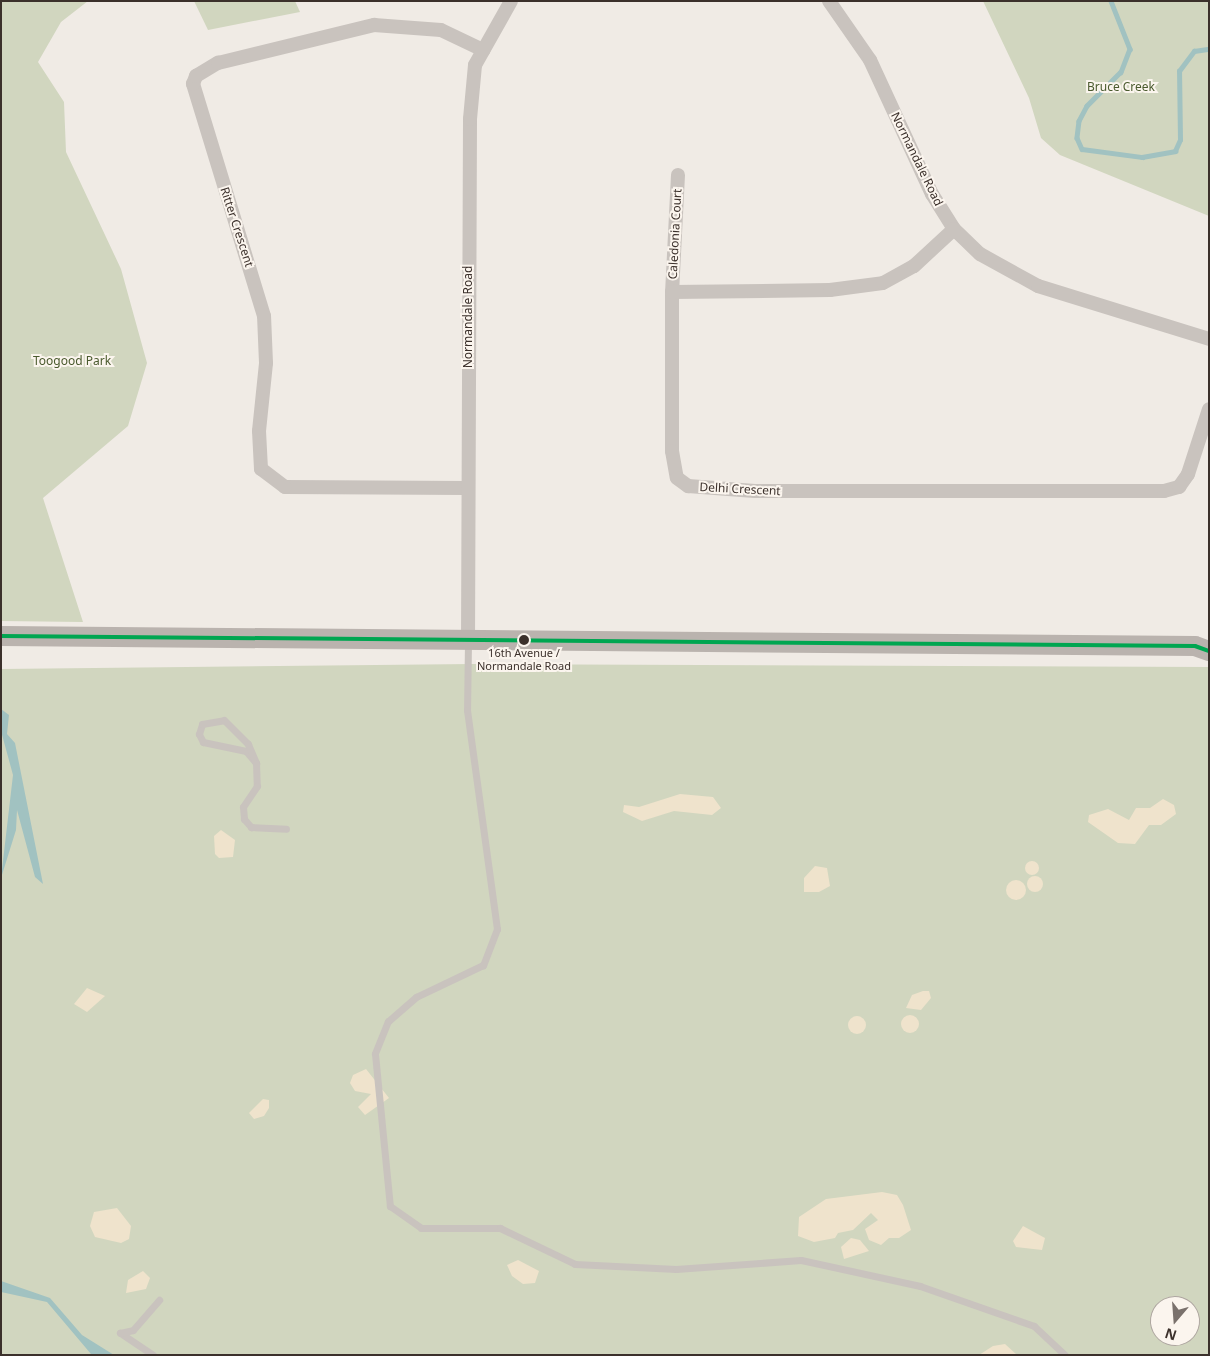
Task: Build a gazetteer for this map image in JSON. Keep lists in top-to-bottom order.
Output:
{
  "streets": {
    "street": [
      "Normandale Road",
      "Ritter Crescent",
      "Caledonia Court",
      "Delhi Crescent"
    ]
  },
  "crossings": [
    ["Normandale Road", "Ritter Crescent"],
    ["Caledonia Court", "Delhi Crescent"]
  ],
  "parks": ["Bruce Creek", "Toogood Park"],
  "places": ["16th Avenue / Normandale Road"],
  "north": "bottom"
}
